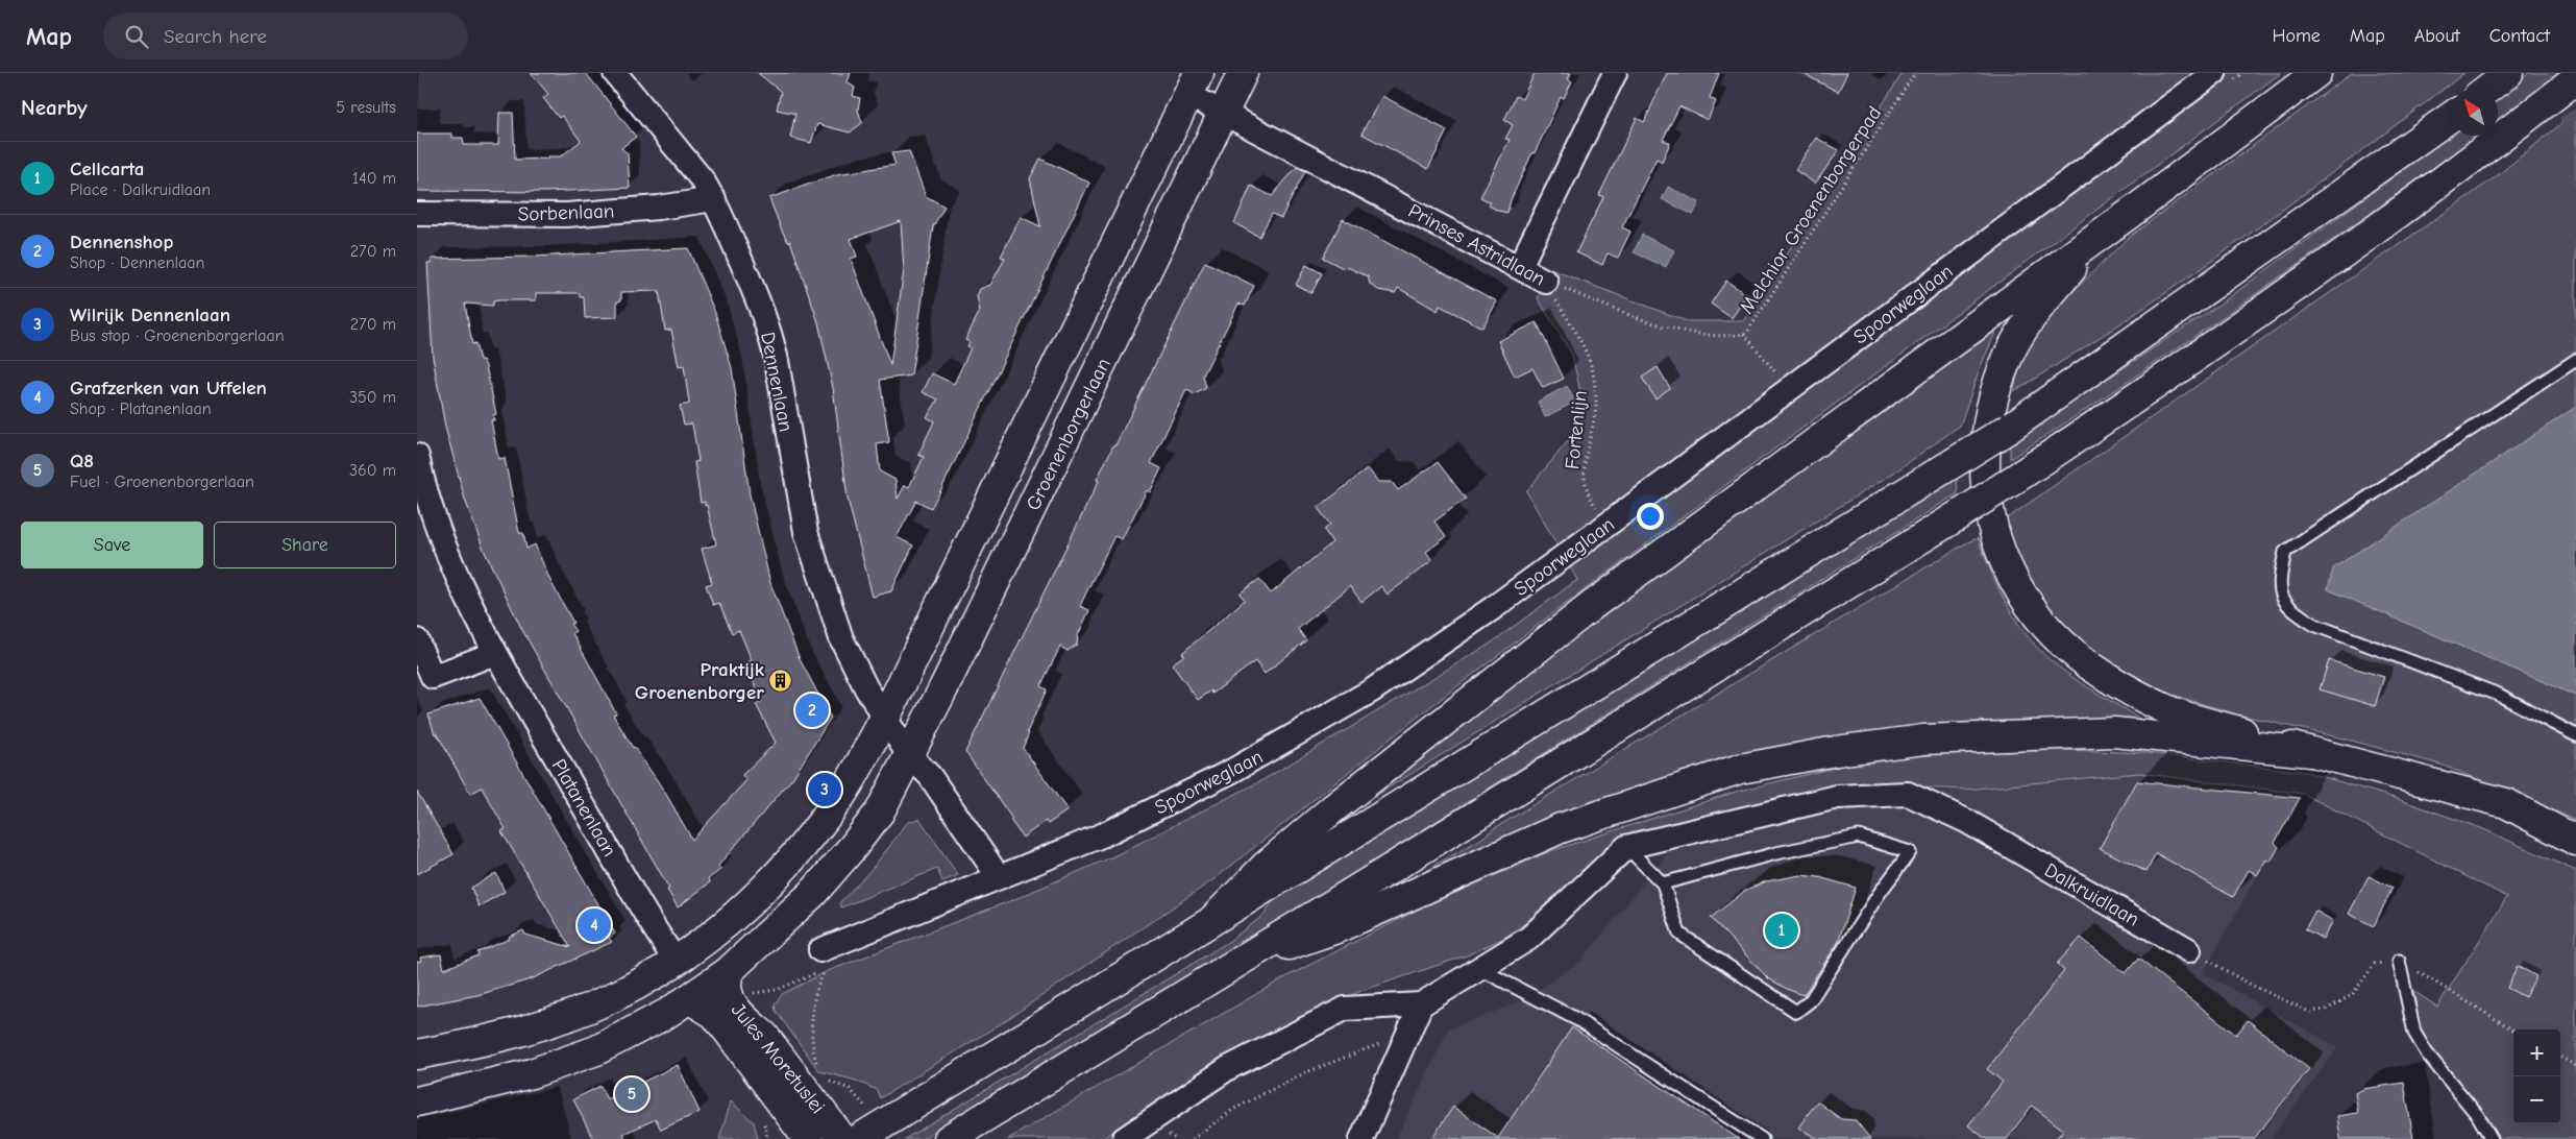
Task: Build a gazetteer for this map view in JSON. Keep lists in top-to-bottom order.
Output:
{
  "streets": {
    "main road": ["Groenenborgerlaan", "Jules Moretuslei"],
    "street": [
      "Sorbenlaan",
      "Prinses Astridlaan",
      "Spoorweglaan",
      "Dennenlaan",
      "Platanenlaan",
      "Dalkruidlaan"
    ],
    "path": ["Melchior Groenenborgerpad", "Fortenlijn"]
  },
  "crossings": [
    ["Melchior Groenenborgerpad", "Prinses Astridlaan"],
    ["Sorbenlaan", "Dennenlaan"],
    ["Prinses Astridlaan", "Fortenlijn"],
    ["Prinses Astridlaan", "Groenenborgerlaan"],
    ["Spoorweglaan", "Fortenlijn"],
    ["Dennenlaan", "Groenenborgerlaan"],
    ["Groenenborgerlaan", "Platanenlaan"],
    ["Groenenborgerlaan", "Jules Moretuslei"]
  ],
  "places": {
    "building": ["Praktijk Groenenborger"]
  },
  "north": "top left",
  "page": {
    "header": "Map",
    "search": "Search here",
    "nav": [
      "Home",
      "Map",
      "About",
      "Contact"
    ],
    "heading": ["Nearby", "5 results"],
    "list": [
      {
        "mark": "1",
        "name": "Cellcarta",
        "note": "Place · Dalkruidlaan",
        "value": "140 m"
      },
      {
        "mark": "2",
        "name": "Dennenshop",
        "note": "Shop · Dennenlaan",
        "value": "270 m"
      },
      {
        "mark": "3",
        "name": "Wilrijk Dennenlaan",
        "note": "Bus stop · Groenenborgerlaan",
        "value": "270 m"
      },
      {
        "mark": "4",
        "name": "Grafzerken van Uffelen",
        "note": "Shop · Platanenlaan",
        "value": "350 m"
      },
      {
        "mark": "5",
        "name": "Q8",
        "note": "Fuel · Groenenborgerlaan",
        "value": "360 m"
      }
    ],
    "buttons": ["Save", "Share"],
    "pins": [
      "2",
      "3",
      "4",
      "1",
      "5"
    ],
    "map_buttons": ["+", "−"]
  }
}
